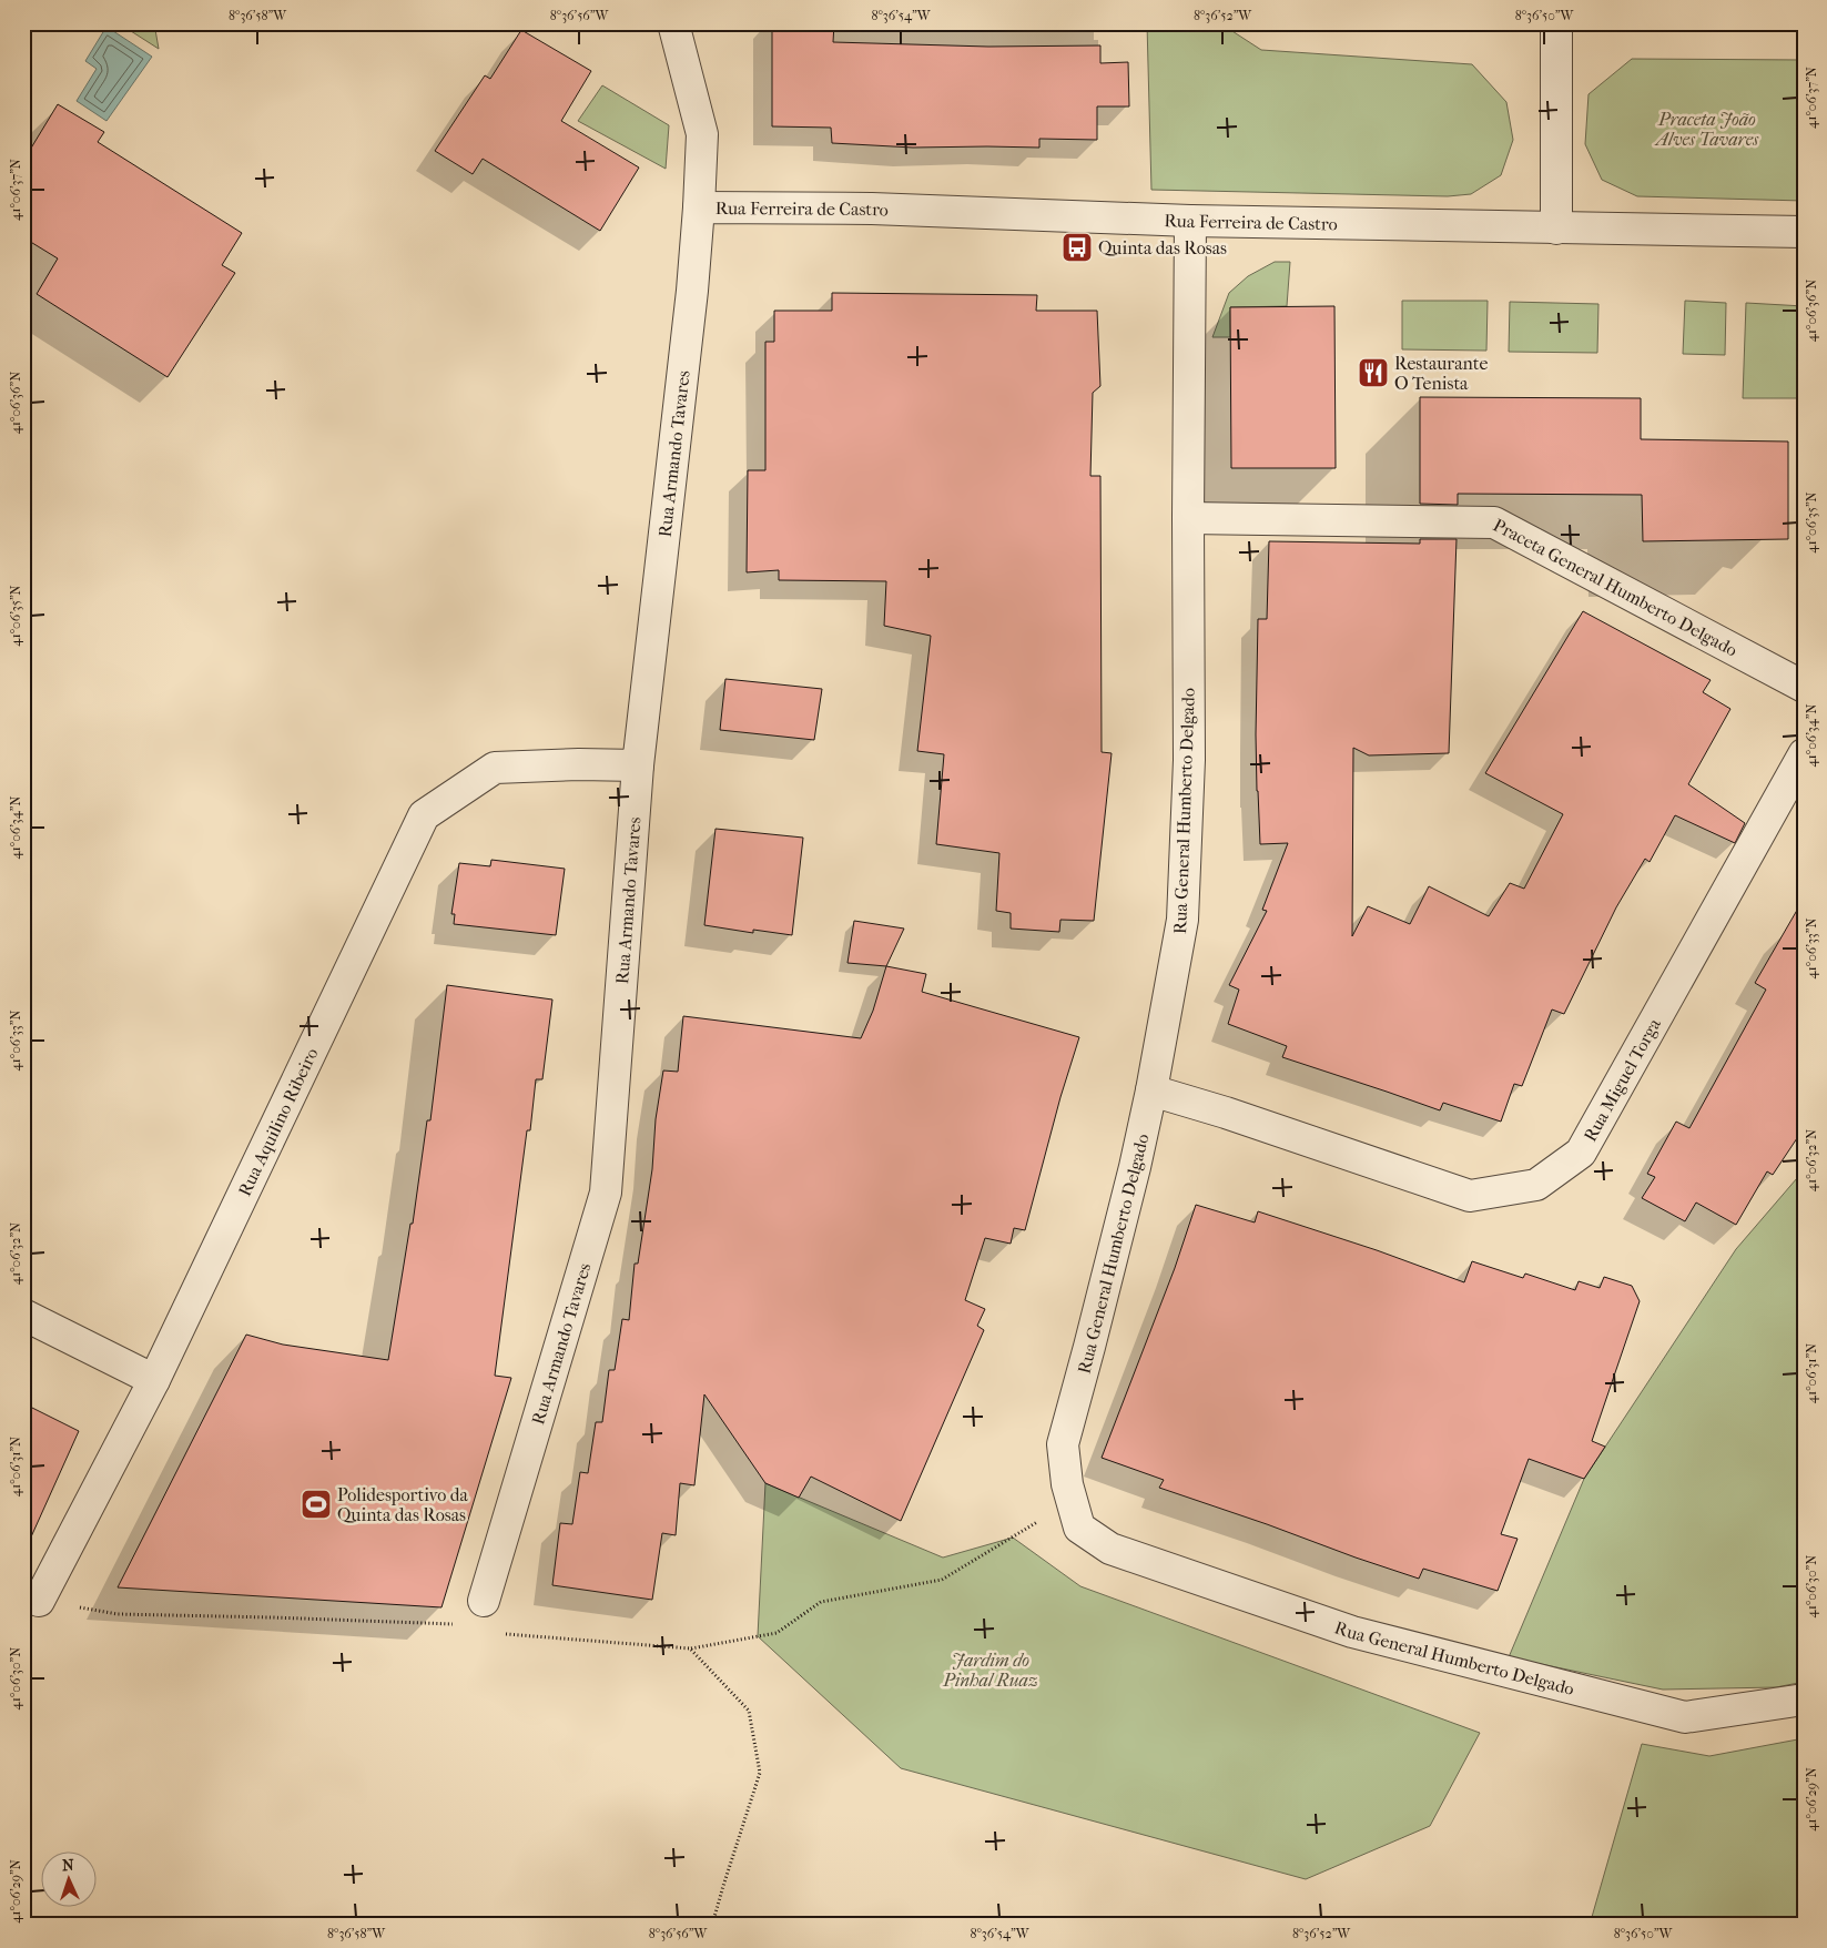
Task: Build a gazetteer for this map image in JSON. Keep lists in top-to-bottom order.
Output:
{
  "streets": {
    "street": [
      "Rua Ferreira de Castro",
      "Rua Armando Tavares",
      "Praceta General Humberto Delgado",
      "Rua General Humberto Delgado",
      "Rua Miguel Torga",
      "Rua Aquilino Ribeiro"
    ]
  },
  "crossings": [
    ["Rua Ferreira de Castro", "Rua Armando Tavares"],
    ["Rua Ferreira de Castro", "Rua General Humberto Delgado"],
    ["Rua Armando Tavares", "Rua Aquilino Ribeiro"],
    ["Praceta General Humberto Delgado", "Rua General Humberto Delgado"],
    ["Rua General Humberto Delgado", "Rua Miguel Torga"]
  ],
  "parks": ["Praceta João Alves Tavares", "Jardim do Pinhal Ruaz"],
  "places": {
    "bus stop": ["Quinta das Rosas"],
    "restaurant": ["Restaurante O Tenista"],
    "sports": ["Polidesportivo da Quinta das Rosas"]
  },
  "north": "top",
  "coordinates": [
    "8°36'58\"W",
    "8°36'56\"W",
    "8°36'54\"W",
    "8°36'52\"W",
    "8°36'50\"W",
    "41°06'37\"N",
    "41°06'36\"N",
    "41°06'35\"N",
    "41°06'34\"N",
    "41°06'33\"N",
    "41°06'32\"N",
    "41°06'31\"N",
    "41°06'30\"N",
    "41°06'29\"N"
  ]
}
